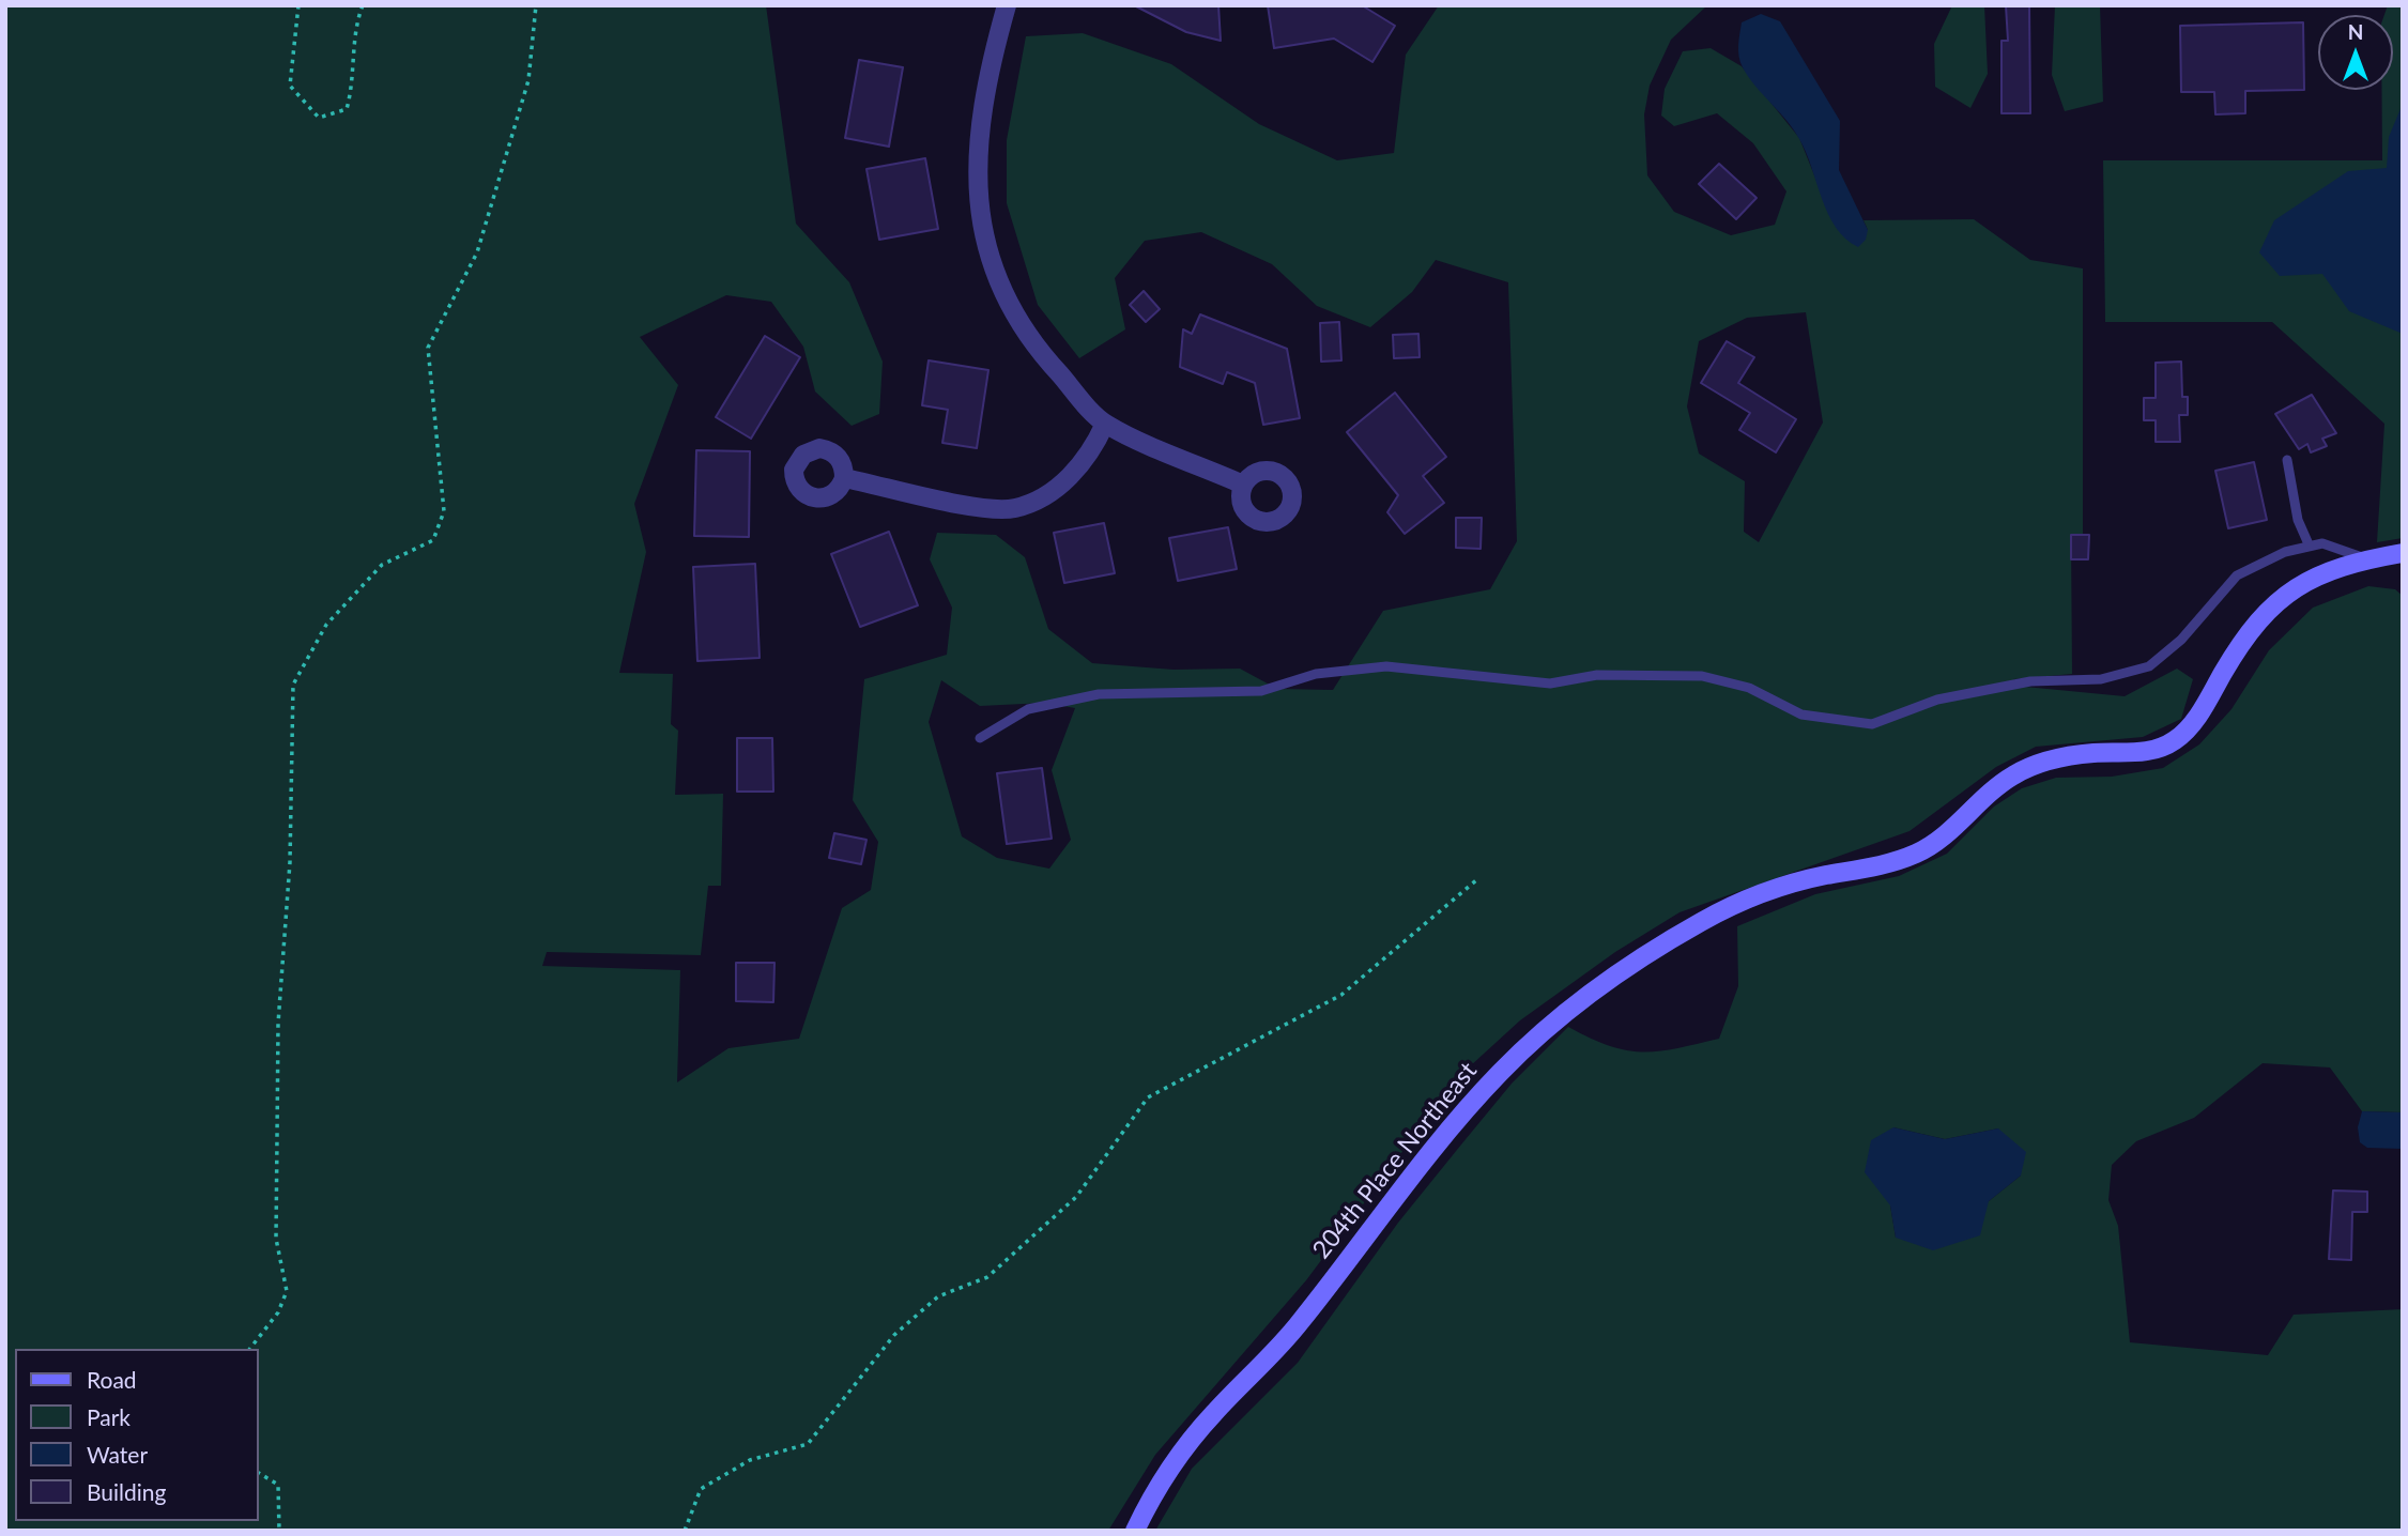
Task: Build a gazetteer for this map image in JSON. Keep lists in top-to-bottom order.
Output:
{
  "streets": {
    "street": ["204th Place Northeast"]
  },
  "legend": [
    "Road",
    "Park",
    "Water",
    "Building"
  ],
  "north": "top"
}
